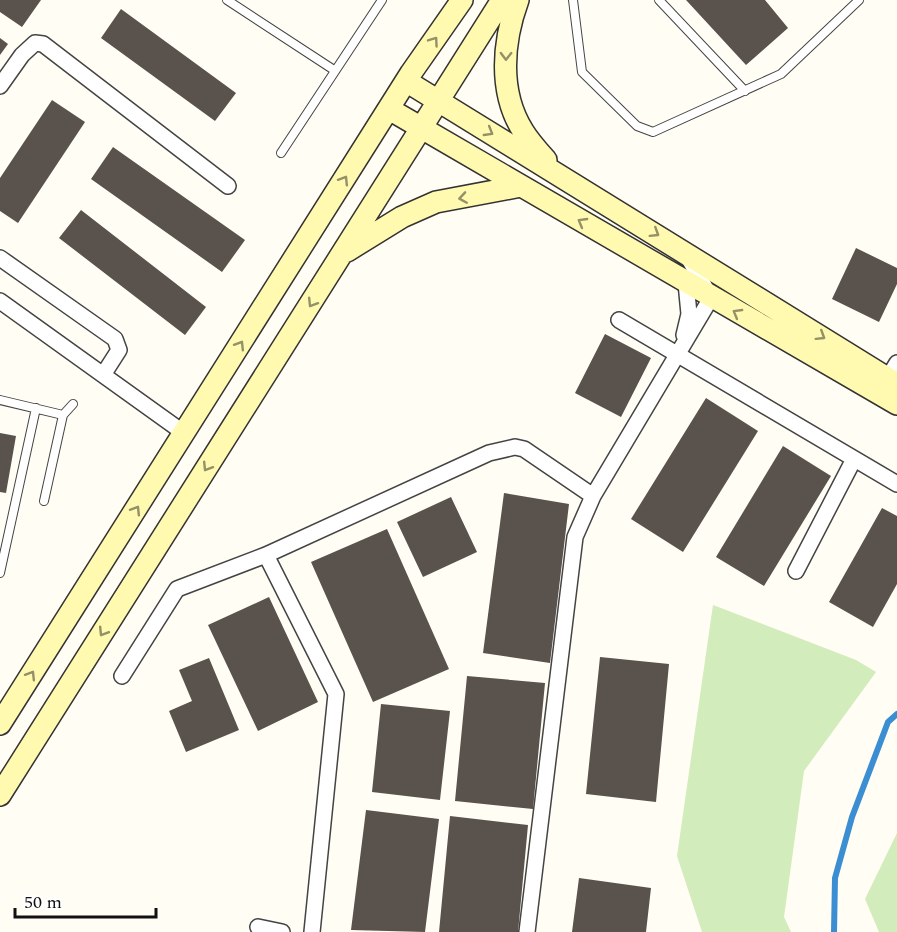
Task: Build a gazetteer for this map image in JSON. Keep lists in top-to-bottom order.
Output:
{
  "scale_bar": "50 m"
}
